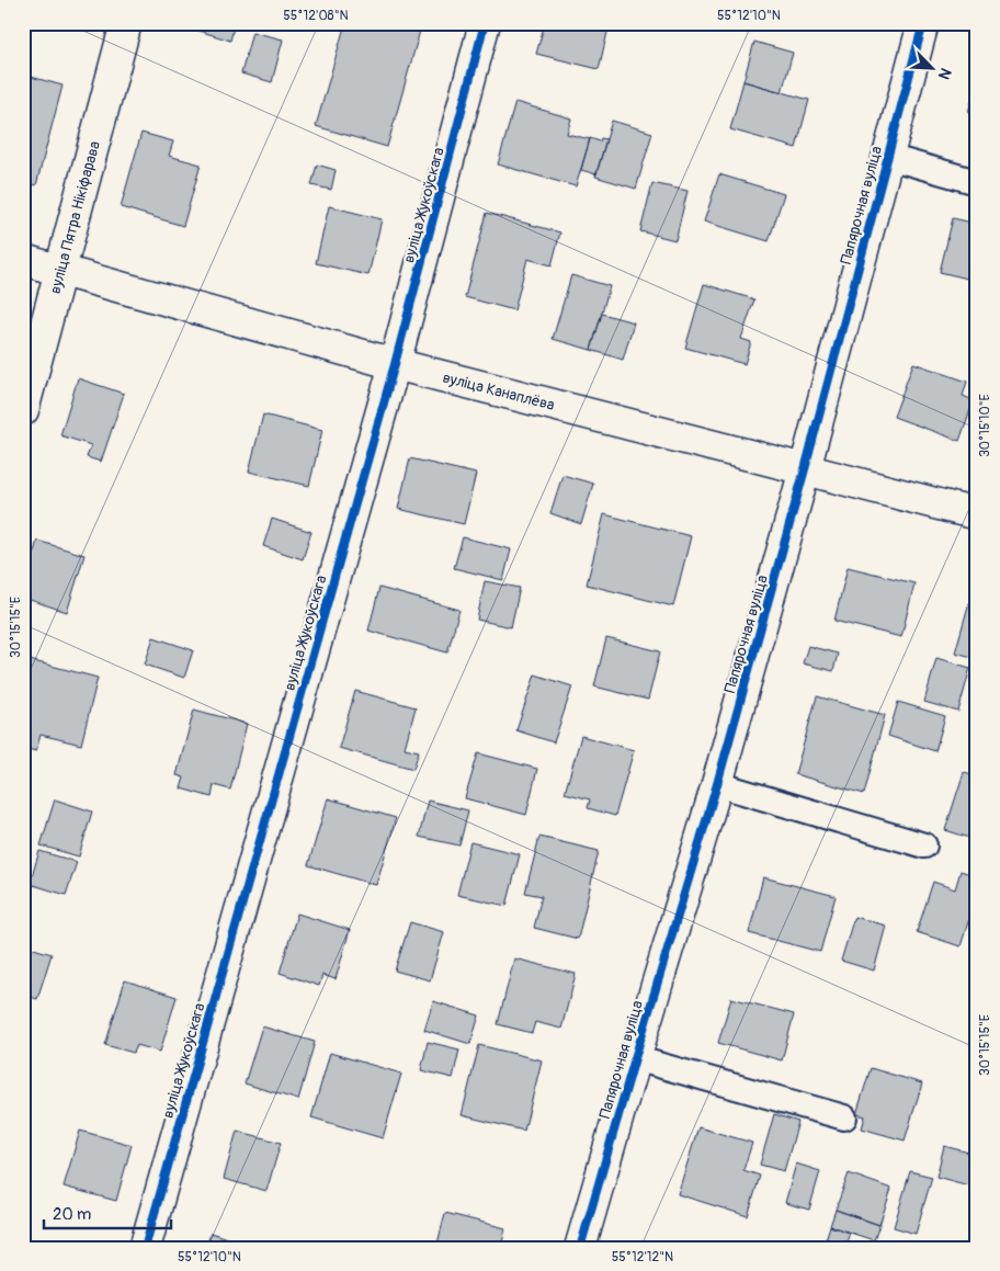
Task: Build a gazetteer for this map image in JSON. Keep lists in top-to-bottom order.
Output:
{
  "streets": {
    "street": [
      "вуліца Жукоўскага",
      "Папярочная вуліца",
      "вуліца Пятра Нікіфарава",
      "вуліца Канаплёва"
    ]
  },
  "crossings": [
    ["вуліца Жукоўскага", "вуліца Канаплёва"],
    ["Папярочная вуліца", "вуліца Канаплёва"],
    ["вуліца Пятра Нікіфарава", "вуліца Канаплёва"]
  ],
  "scale_bar": "20 m",
  "north": "bottom right",
  "coordinates": [
    "55°12'08\"N",
    "55°12'10\"N",
    "30°15'10\"E",
    "30°15'15\"E",
    "55°12'12\"N"
  ]
}
